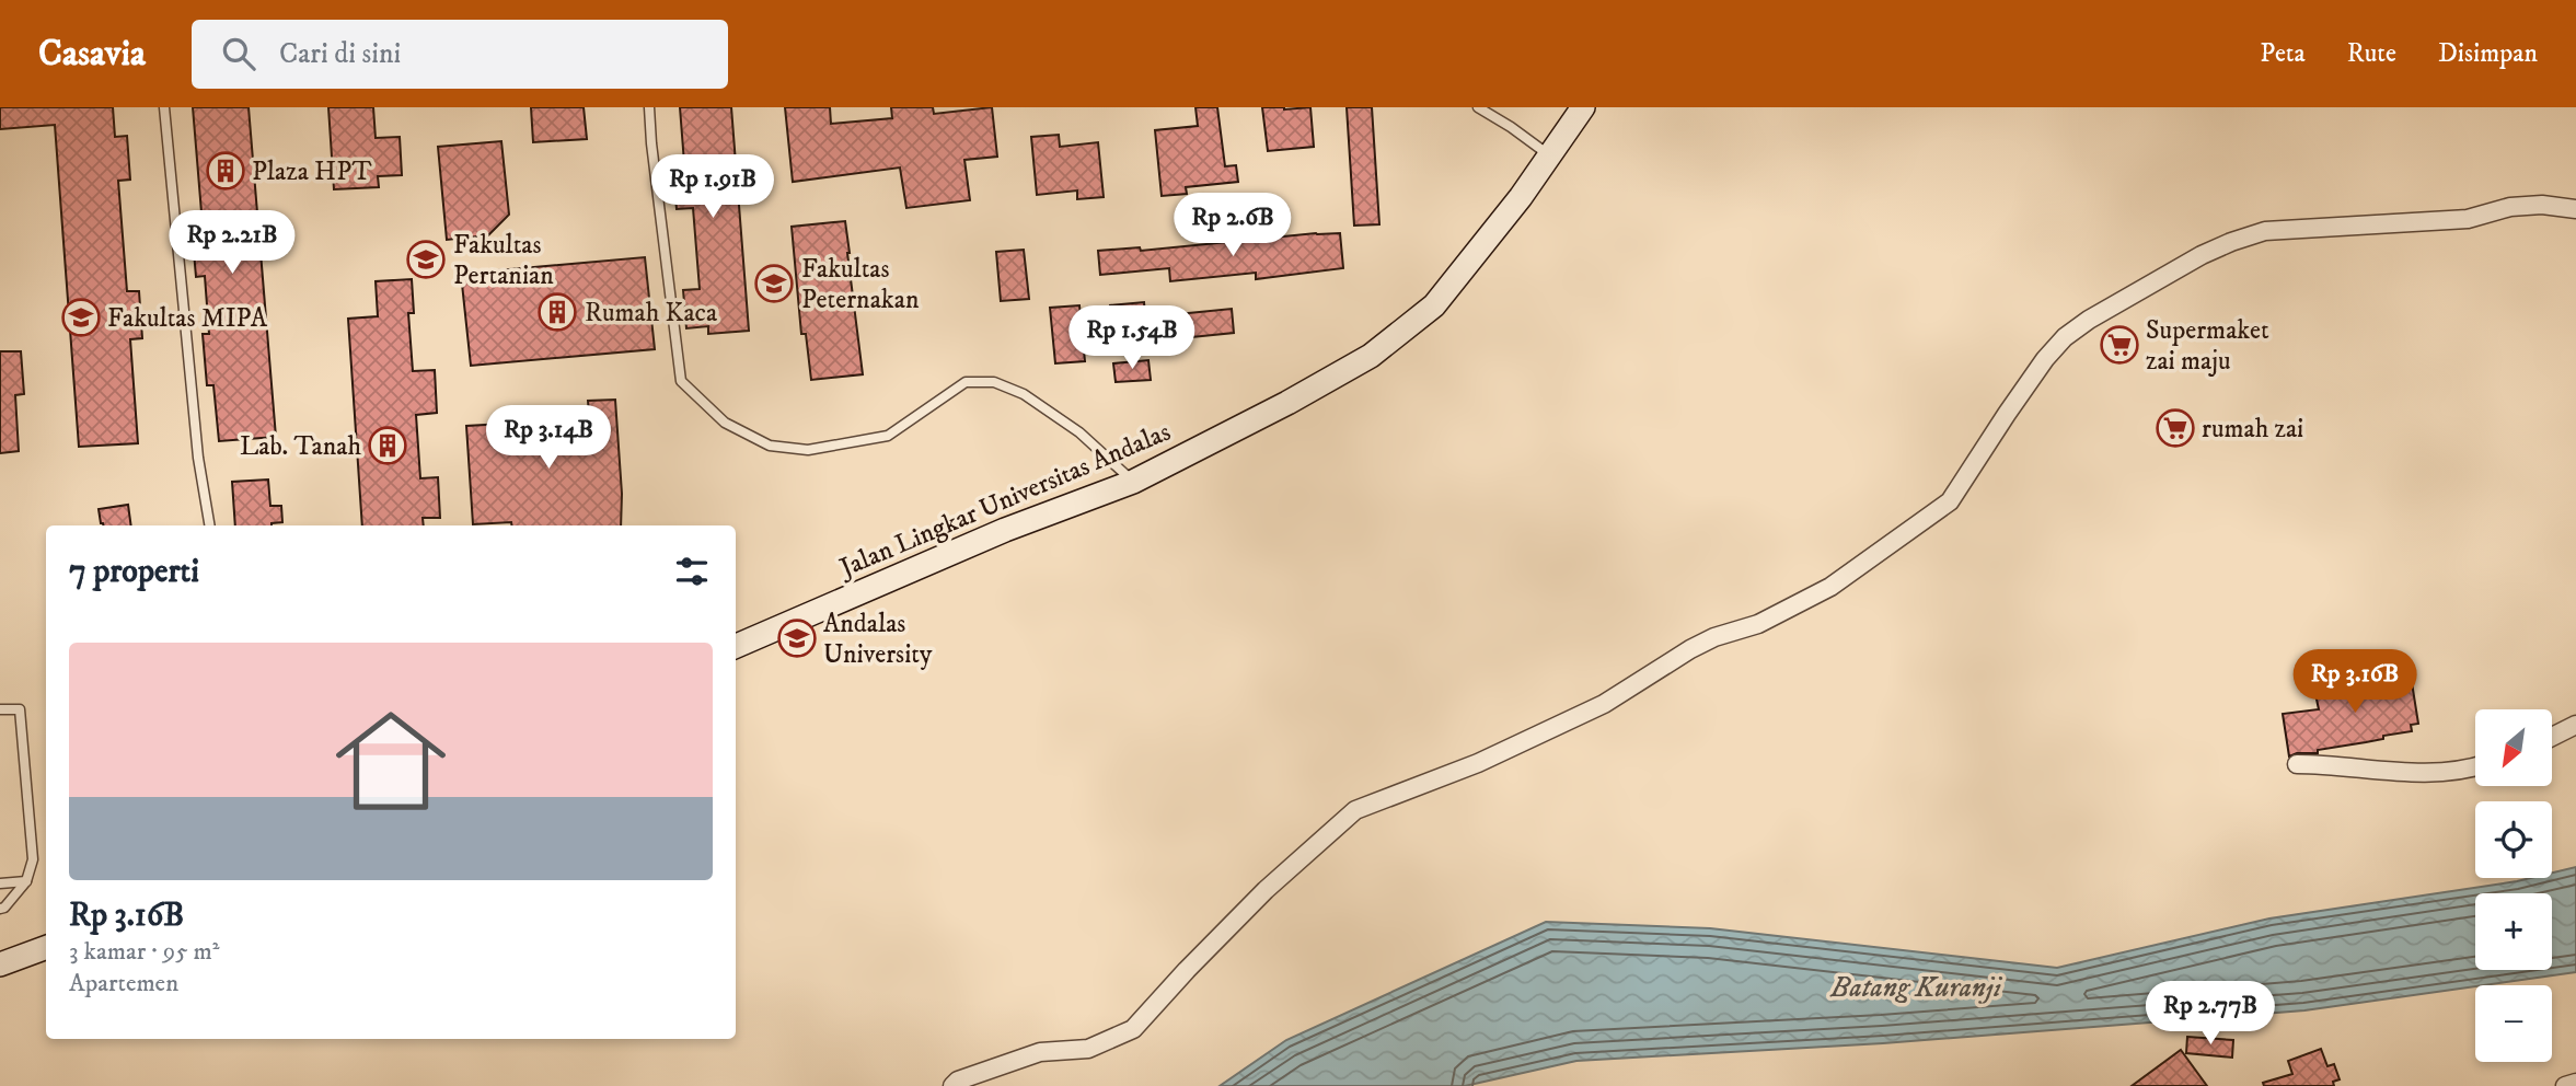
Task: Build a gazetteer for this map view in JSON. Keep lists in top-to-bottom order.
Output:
{
  "streets": {
    "street": ["Jalan Lingkar Universitas Andalas"]
  },
  "water": ["Batang Kuranji"],
  "places": {
    "building": ["Plaza HPT", "Rumah Kaca", "Lab. Tanah"],
    "school or university": [
      "Fakultas Pertanian",
      "Fakultas Peternakan",
      "Fakultas MIPA",
      "Andalas University"
    ],
    "supermarket": ["Supermaket zai maju", "rumah zai"]
  },
  "north": "bottom left",
  "page": {
    "header": "Casavia",
    "search": "Cari di sini",
    "nav": ["Peta", "Rute", "Disimpan"],
    "price": [
      "Rp 1.91B",
      "Rp 2.6B",
      "Rp 2.21B",
      "Rp 1.54B",
      "Rp 3.14B",
      "Rp 3.16B",
      "Rp 2.77B"
    ],
    "heading": "7 properti",
    "list": [
      {
        "name": "Rp 3.16B",
        "note": "3 kamar · 95 m² · Apartemen"
      }
    ],
    "map_buttons": ["+", "−"]
  }
}
